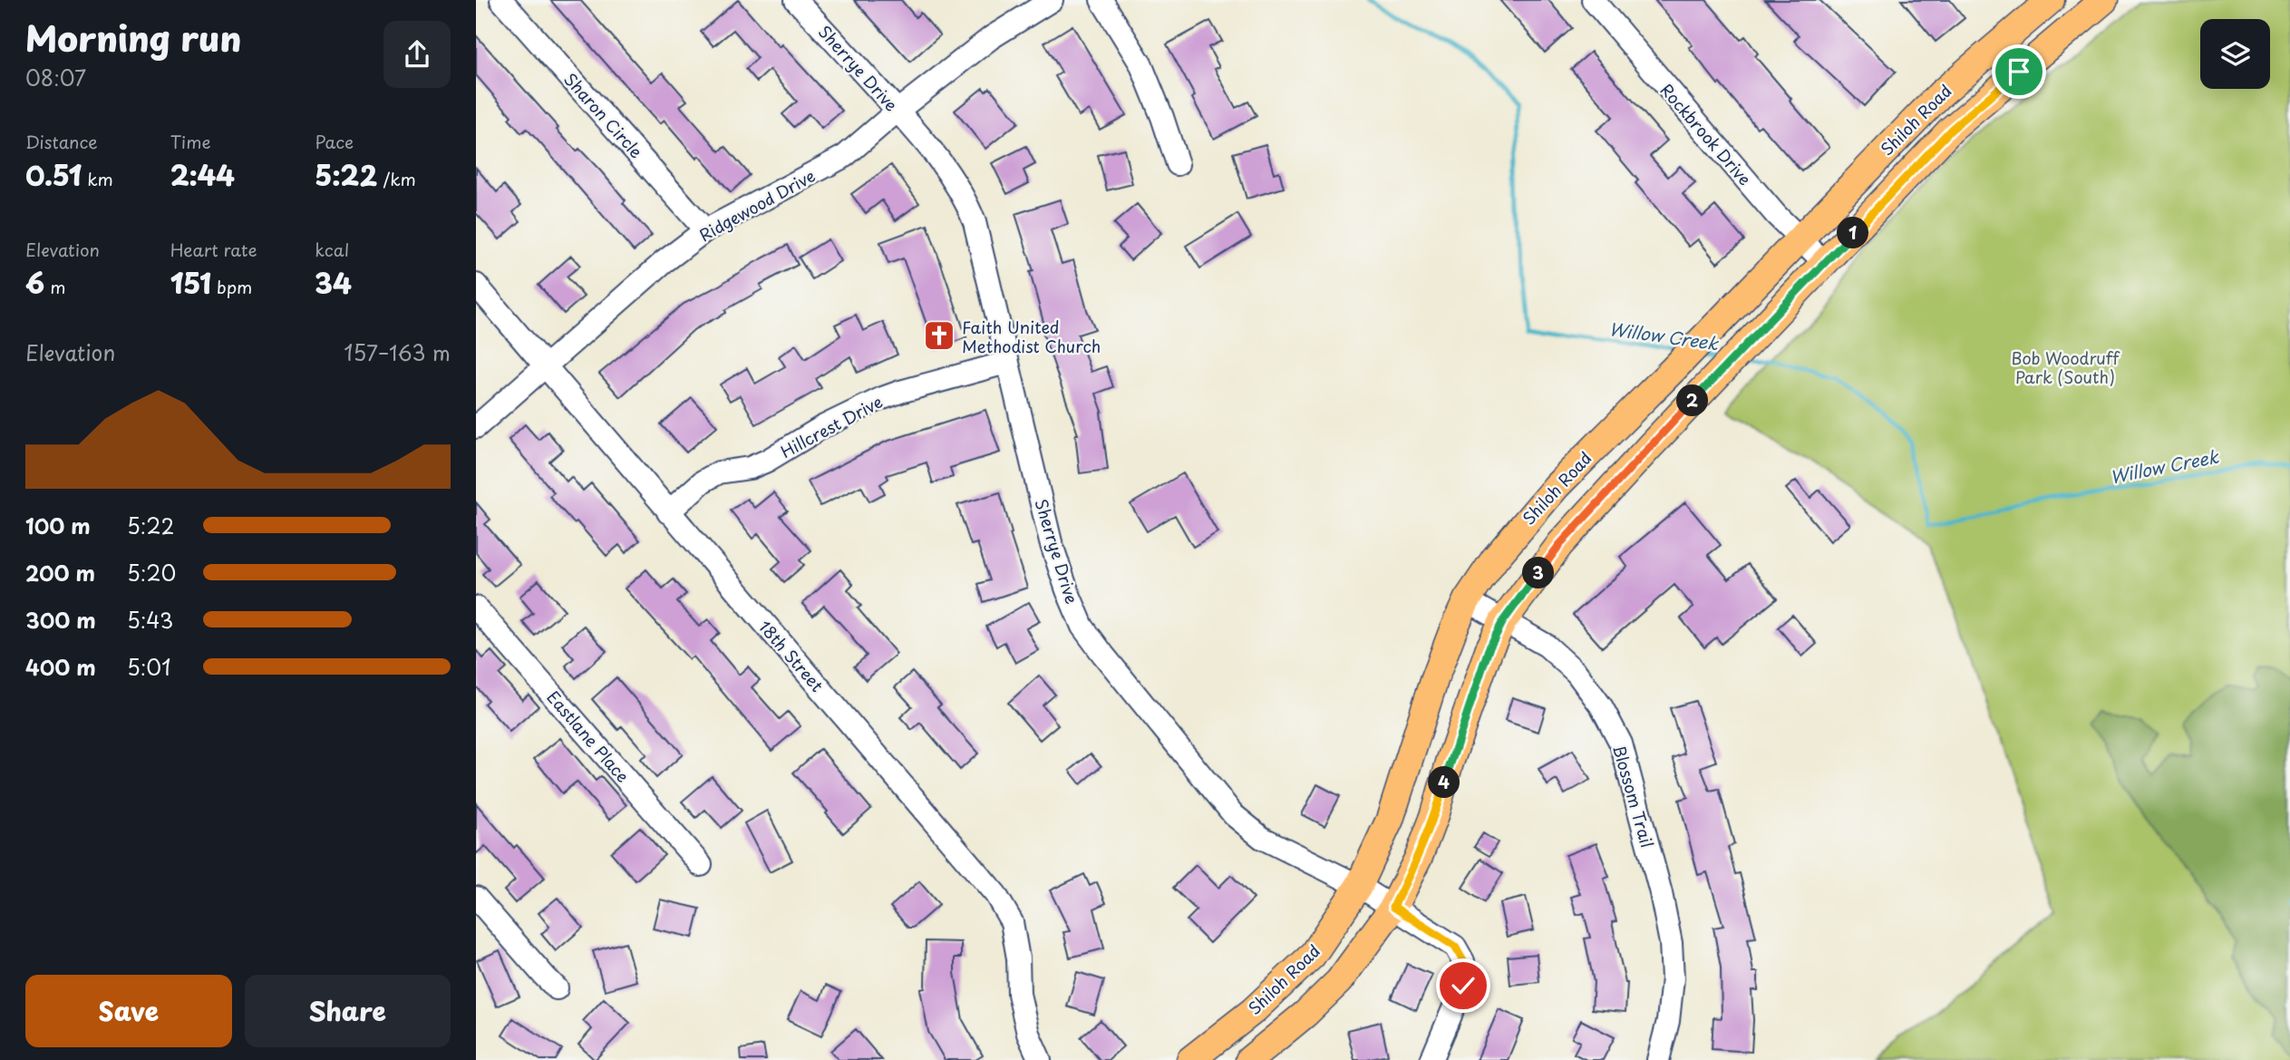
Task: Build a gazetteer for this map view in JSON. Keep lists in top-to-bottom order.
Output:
{
  "streets": {
    "main road": ["Shiloh Road"],
    "street": [
      "Sherrye Drive",
      "Sharon Circle",
      "Rockbrook Drive",
      "Ridgewood Drive",
      "Hillcrest Drive",
      "18th Street",
      "Eastlane Place",
      "Blossom Trail"
    ]
  },
  "crossings": [
    ["Sherrye Drive", "Shiloh Road"],
    ["Sherrye Drive", "Ridgewood Drive"],
    ["Sherrye Drive", "Hillcrest Drive"],
    ["Sharon Circle", "Ridgewood Drive"],
    ["Shiloh Road", "Rockbrook Drive"],
    ["Shiloh Road", "Blossom Trail"],
    ["Ridgewood Drive", "18th Street"],
    ["Hillcrest Drive", "18th Street"]
  ],
  "water": ["Willow Creek"],
  "parks": ["Bob Woodruff Park (South)"],
  "places": {
    "church": ["Faith United Methodist Church"]
  },
  "page": {
    "heading": ["Morning run", "08:07"],
    "stats": [
      ["Distance", "0.51 km"],
      ["Time", "2:44"],
      ["Pace", "5:22 /km"],
      ["Elevation", "6 m"],
      ["Heart rate", "151 bpm"],
      ["kcal", "34"]
    ],
    "pins": [
      "1",
      "2",
      "3",
      "4"
    ],
    "chart": ["Elevation", "157–163 m"],
    "list": [
      {
        "name": "100 m",
        "note": "5:22"
      },
      {
        "name": "200 m",
        "note": "5:20"
      },
      {
        "name": "300 m",
        "note": "5:43"
      },
      {
        "name": "400 m",
        "note": "5:01"
      }
    ],
    "buttons": ["Save", "Share"]
  }
}
